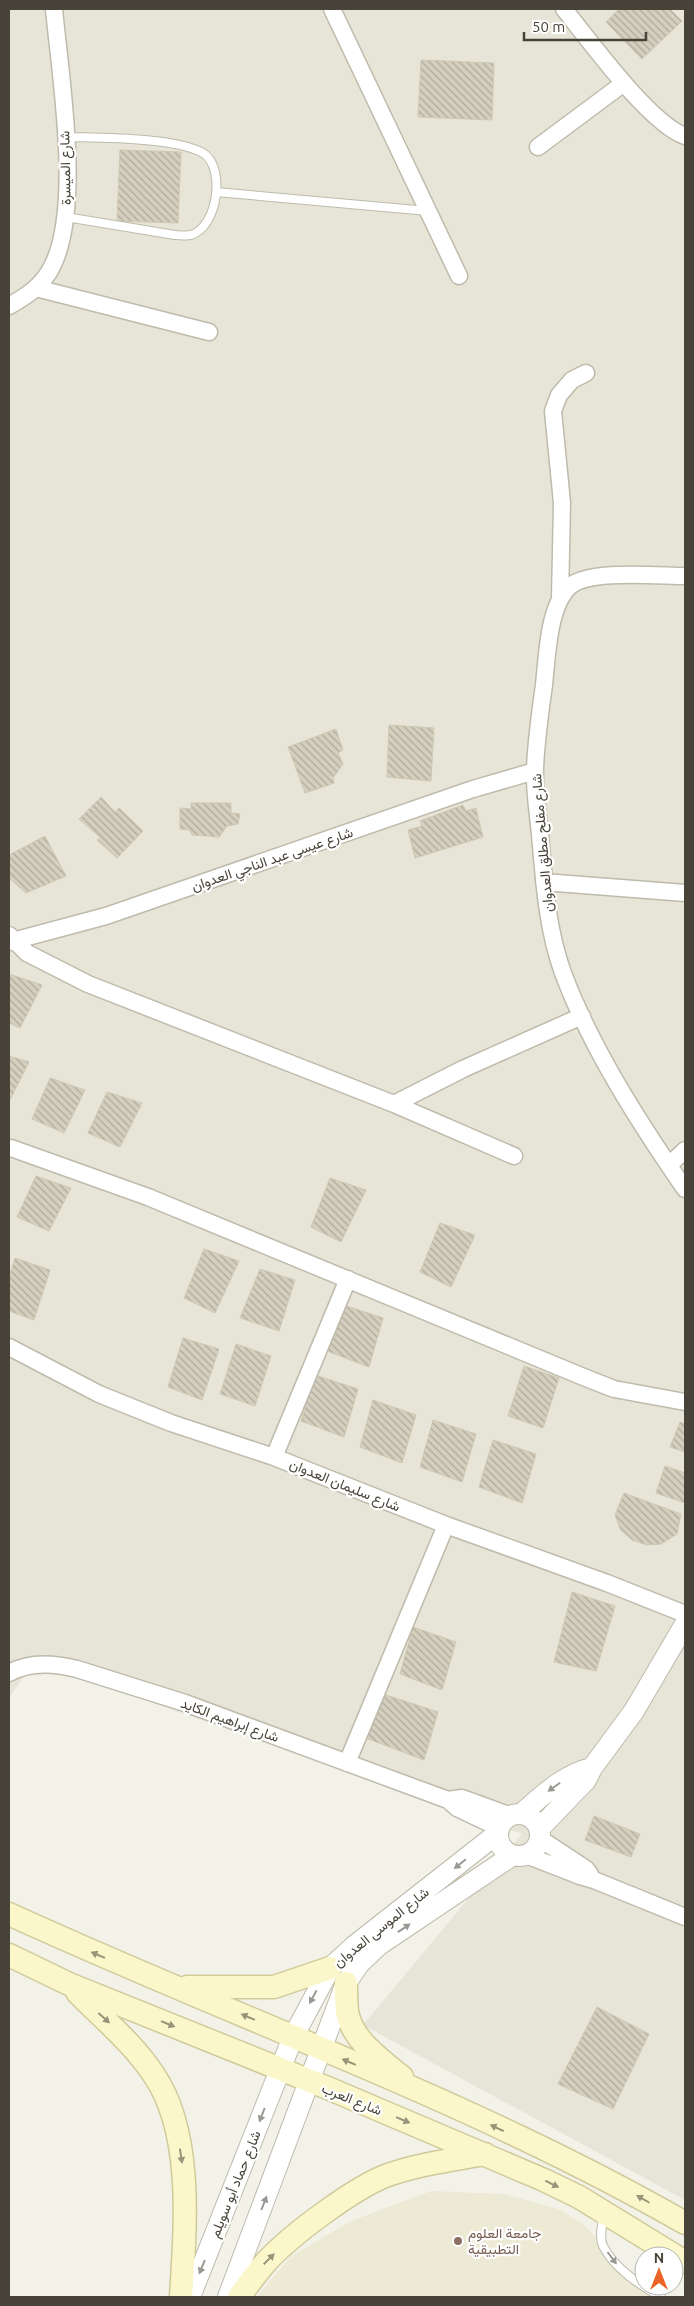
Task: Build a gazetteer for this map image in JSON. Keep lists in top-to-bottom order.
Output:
{
  "streets": {
    "main road": ["شارع العرب"],
    "street": [
      "شارع الميسرة",
      "شارع مفلح مطلق العدوان",
      "شارع عيسى عبد الناجي العدوان",
      "شارع سليمان العدوان",
      "شارع إبراهيم الكايد",
      "شارع الموسى العدوان",
      "شارع حماد أبو سويلم"
    ]
  },
  "crossings": [
    ["شارع مفلح مطلق العدوان", "شارع عيسى عبد الناجي العدوان"],
    ["شارع إبراهيم الكايد", "شارع الموسى العدوان"],
    ["شارع الموسى العدوان", "شارع العرب"],
    ["شارع الموسى العدوان", "شارع حماد أبو سويلم"],
    ["شارع العرب", "شارع حماد أبو سويلم"]
  ],
  "places": ["جامعة العلوم التطبيقية"],
  "scale_bar": "50 m",
  "north": "top"
}
